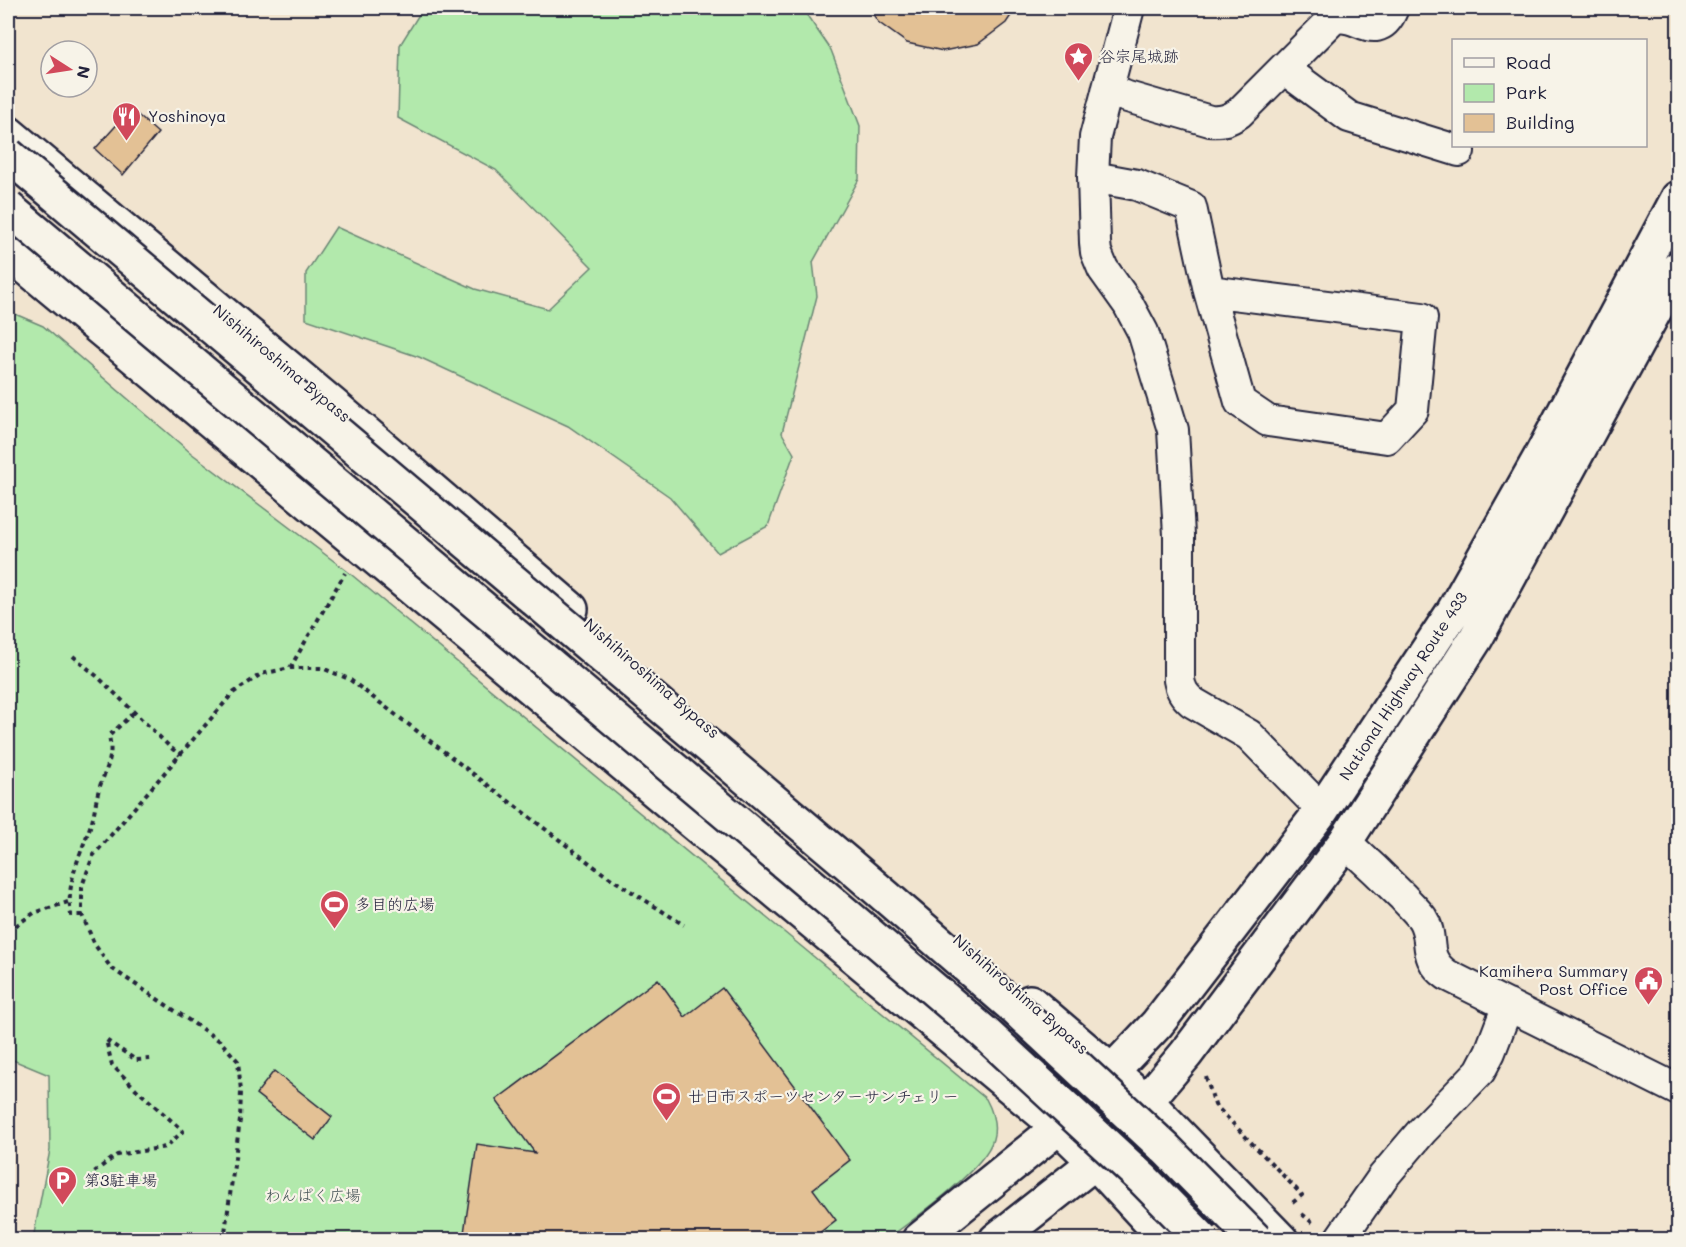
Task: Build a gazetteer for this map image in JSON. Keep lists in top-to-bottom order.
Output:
{
  "streets": {
    "main road": ["Nishihiroshima Bypass", "National Highway Route 433"]
  },
  "crossings": [
    ["Nishihiroshima Bypass", "National Highway Route 433"]
  ],
  "parks": ["わんぱく広場"],
  "places": {
    "place": ["谷宗尾城跡"],
    "restaurant": ["Yoshinoya"],
    "sports": ["多目的広場", "廿日市スポーツセンターサンチェリー"],
    "public building": ["Kamihera Summary Post Office"],
    "parking": ["第3駐車場"]
  },
  "legend": ["Road", "Park", "Building"],
  "north": "right"
}
